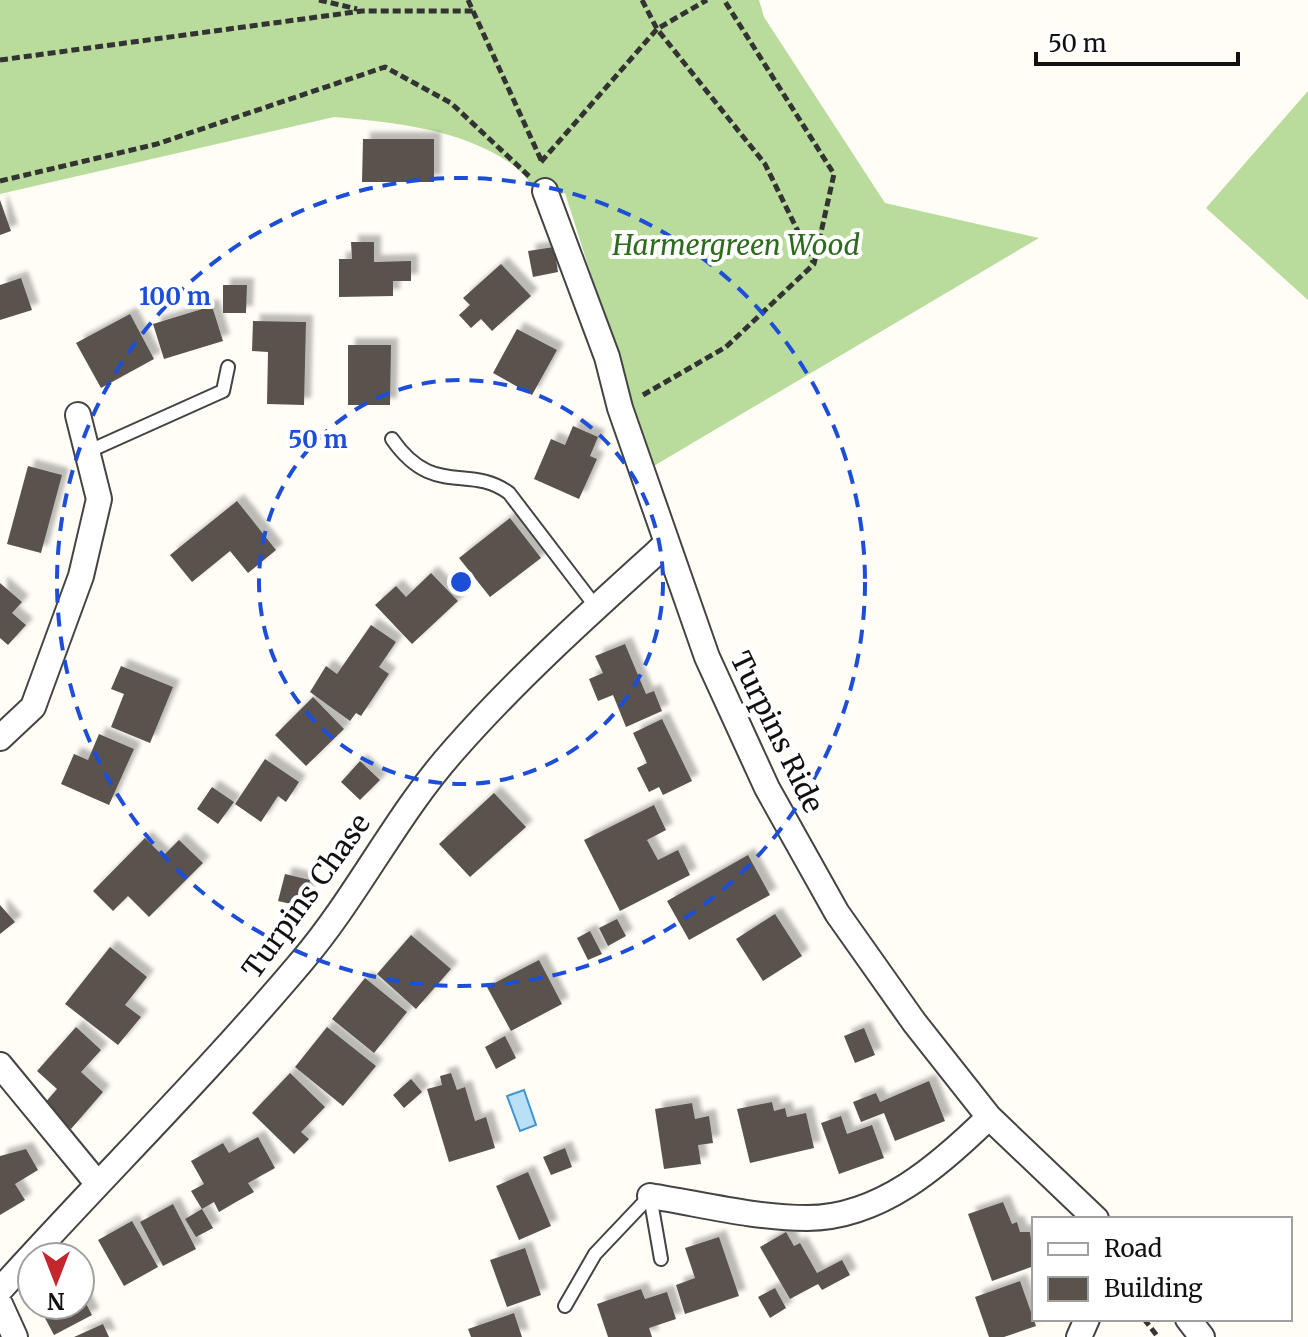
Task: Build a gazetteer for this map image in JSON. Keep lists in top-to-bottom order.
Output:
{
  "streets": {
    "street": ["Turpins Ride", "Turpins Chase"]
  },
  "crossings": [
    ["Turpins Ride", "Turpins Chase"]
  ],
  "parks": ["Harmergreen Wood"],
  "legend": ["Road", "Building"],
  "scale_bar": "50 m",
  "north": "bottom",
  "rings": ["100 m", "50 m"]
}
